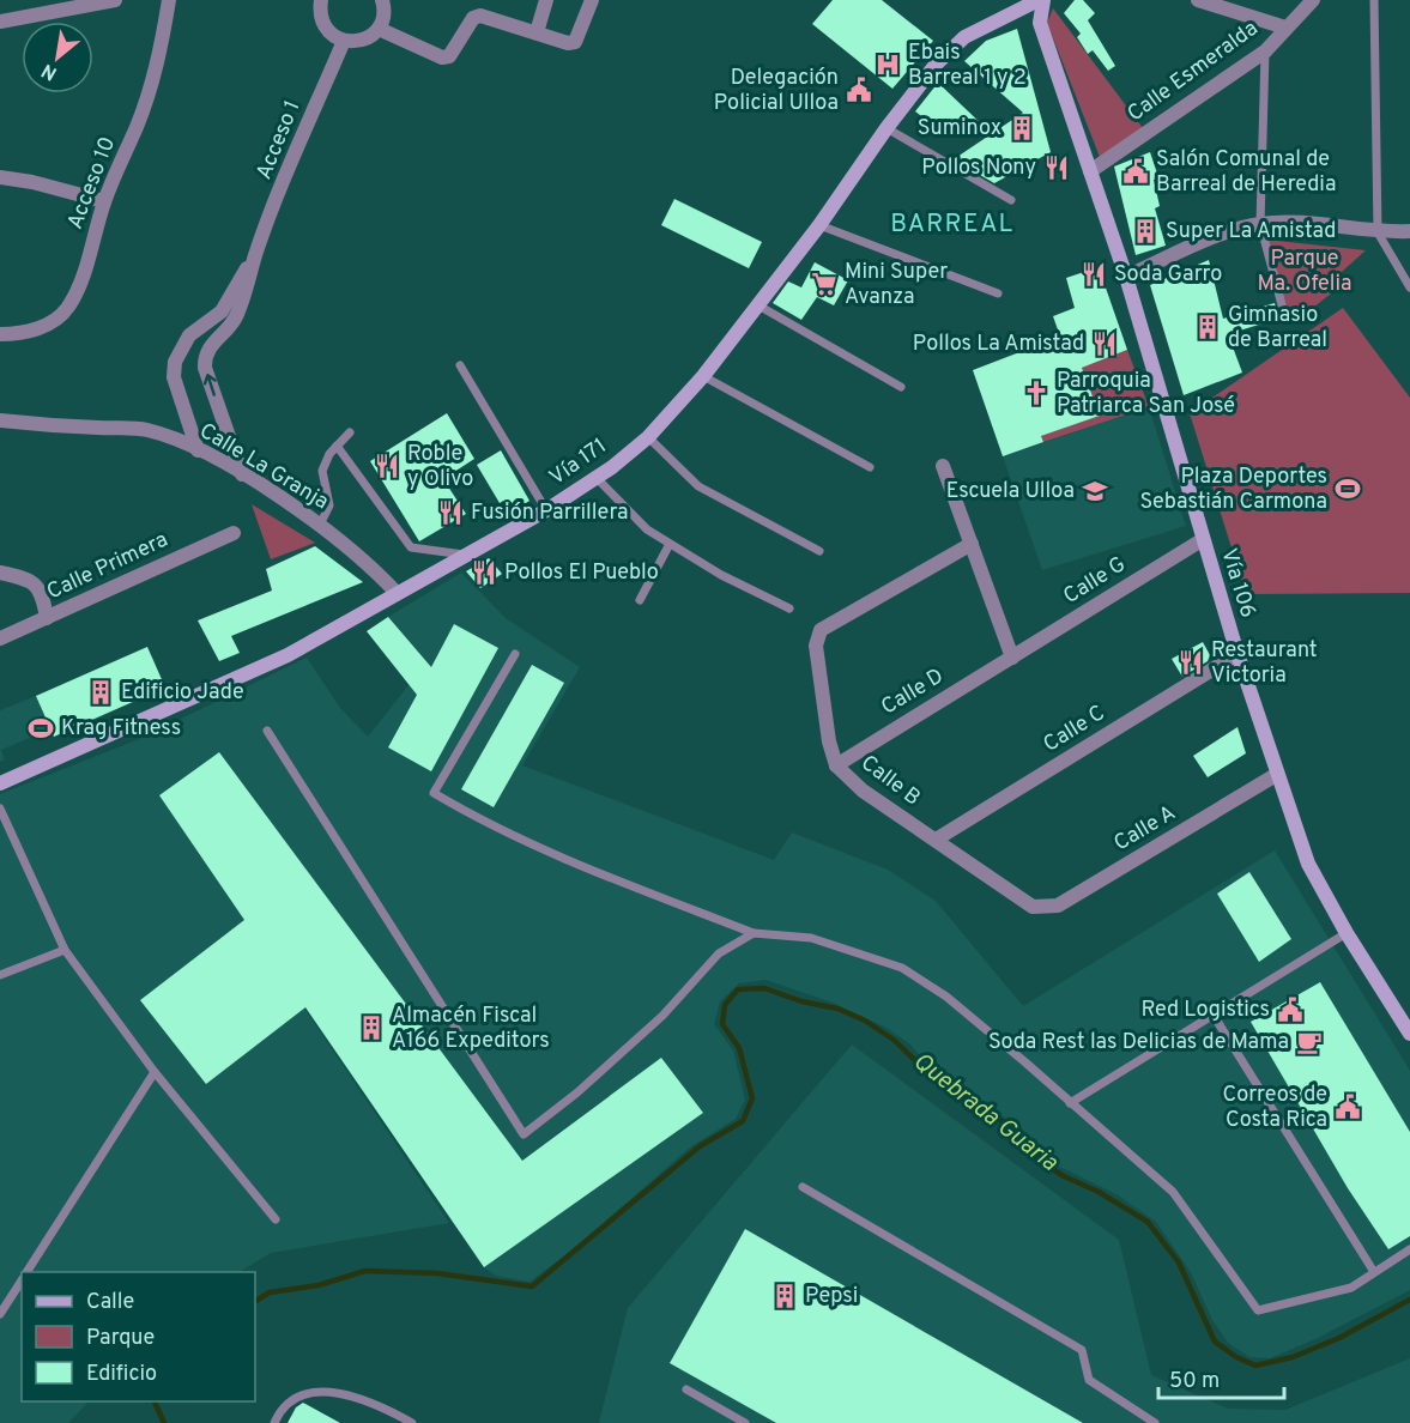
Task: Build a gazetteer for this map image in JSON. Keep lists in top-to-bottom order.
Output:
{
  "streets": {
    "main road": ["Vía 171", "Vía 106"],
    "street": [
      "Calle Esmeralda",
      "Acceso 1",
      "Acceso 10",
      "Calle La Granja",
      "Calle Primera",
      "Calle G",
      "Calle D",
      "Calle C",
      "Calle B",
      "Calle A"
    ]
  },
  "crossings": [
    ["Calle Esmeralda", "Vía 106"],
    ["Acceso 1", "Calle La Granja"],
    ["Vía 171", "Calle La Granja"],
    ["Vía 171", "Vía 106"],
    ["Calle G", "Vía 106"],
    ["Calle G", "Calle D"],
    ["Vía 106", "Calle C"],
    ["Vía 106", "Calle A"],
    ["Calle D", "Calle B"],
    ["Calle C", "Calle B"],
    ["Calle B", "Calle A"]
  ],
  "districts": ["BARREAL"],
  "water": ["Quebrada Guaria"],
  "parks": ["Parque Ma. Ofelia"],
  "places": {
    "hospital": ["Ebais Barreal 1 y 2"],
    "public building": [
      "Delegación Policial Ulloa",
      "Salón Comunal de Barreal de Heredia",
      "Red Logistics",
      "Correos de Costa Rica"
    ],
    "building": [
      "Suminox",
      "Super La Amistad",
      "Gimnasio de Barreal",
      "Edificio Jade",
      "Almacén Fiscal A166 Expeditors",
      "Pepsi"
    ],
    "restaurant": [
      "Pollos Nony",
      "Soda Garro",
      "Pollos La Amistad",
      "Roble y Olivo",
      "Fusión Parrillera",
      "Pollos El Pueblo",
      "Restaurant Victoria"
    ],
    "supermarket": ["Mini Super Avanza"],
    "church": ["Parroquia Patriarca San José"],
    "sports": ["Plaza Deportes Sebastián Carmona", "Krag Fitness"],
    "school or university": ["Escuela Ulloa"],
    "cafe": ["Soda Rest las Delicias de Mama"]
  },
  "legend": ["Calle", "Parque", "Edificio"],
  "scale_bar": "50 m",
  "north": "bottom left"
}
